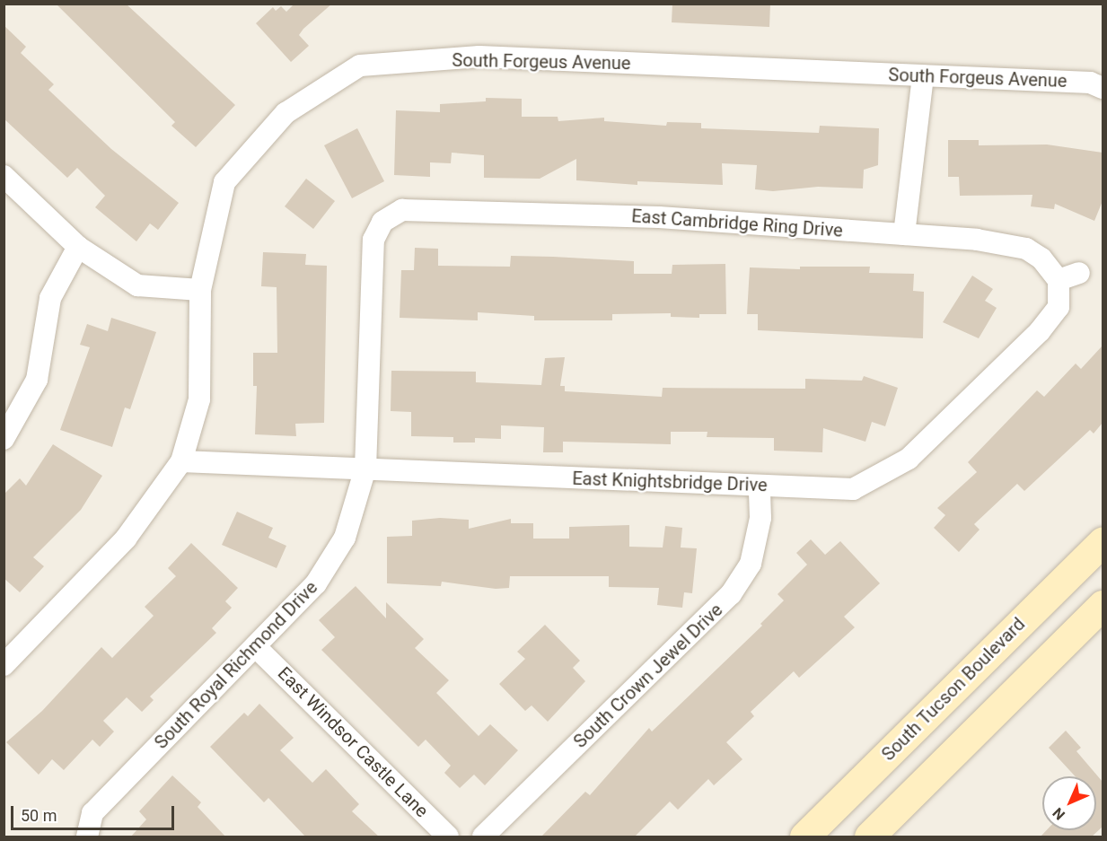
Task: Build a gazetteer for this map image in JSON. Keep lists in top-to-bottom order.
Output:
{
  "streets": {
    "main road": ["South Tucson Boulevard"],
    "street": [
      "South Forgeus Avenue",
      "East Cambridge Ring Drive",
      "East Knightsbridge Drive",
      "South Royal Richmond Drive",
      "South Crown Jewel Drive",
      "East Windsor Castle Lane"
    ]
  },
  "crossings": [
    ["South Forgeus Avenue", "East Knightsbridge Drive"],
    ["East Cambridge Ring Drive", "East Knightsbridge Drive"],
    ["East Cambridge Ring Drive", "South Royal Richmond Drive"],
    ["East Knightsbridge Drive", "South Royal Richmond Drive"],
    ["East Knightsbridge Drive", "South Crown Jewel Drive"],
    ["South Royal Richmond Drive", "East Windsor Castle Lane"]
  ],
  "scale_bar": "50 m",
  "north": "bottom left"
}
